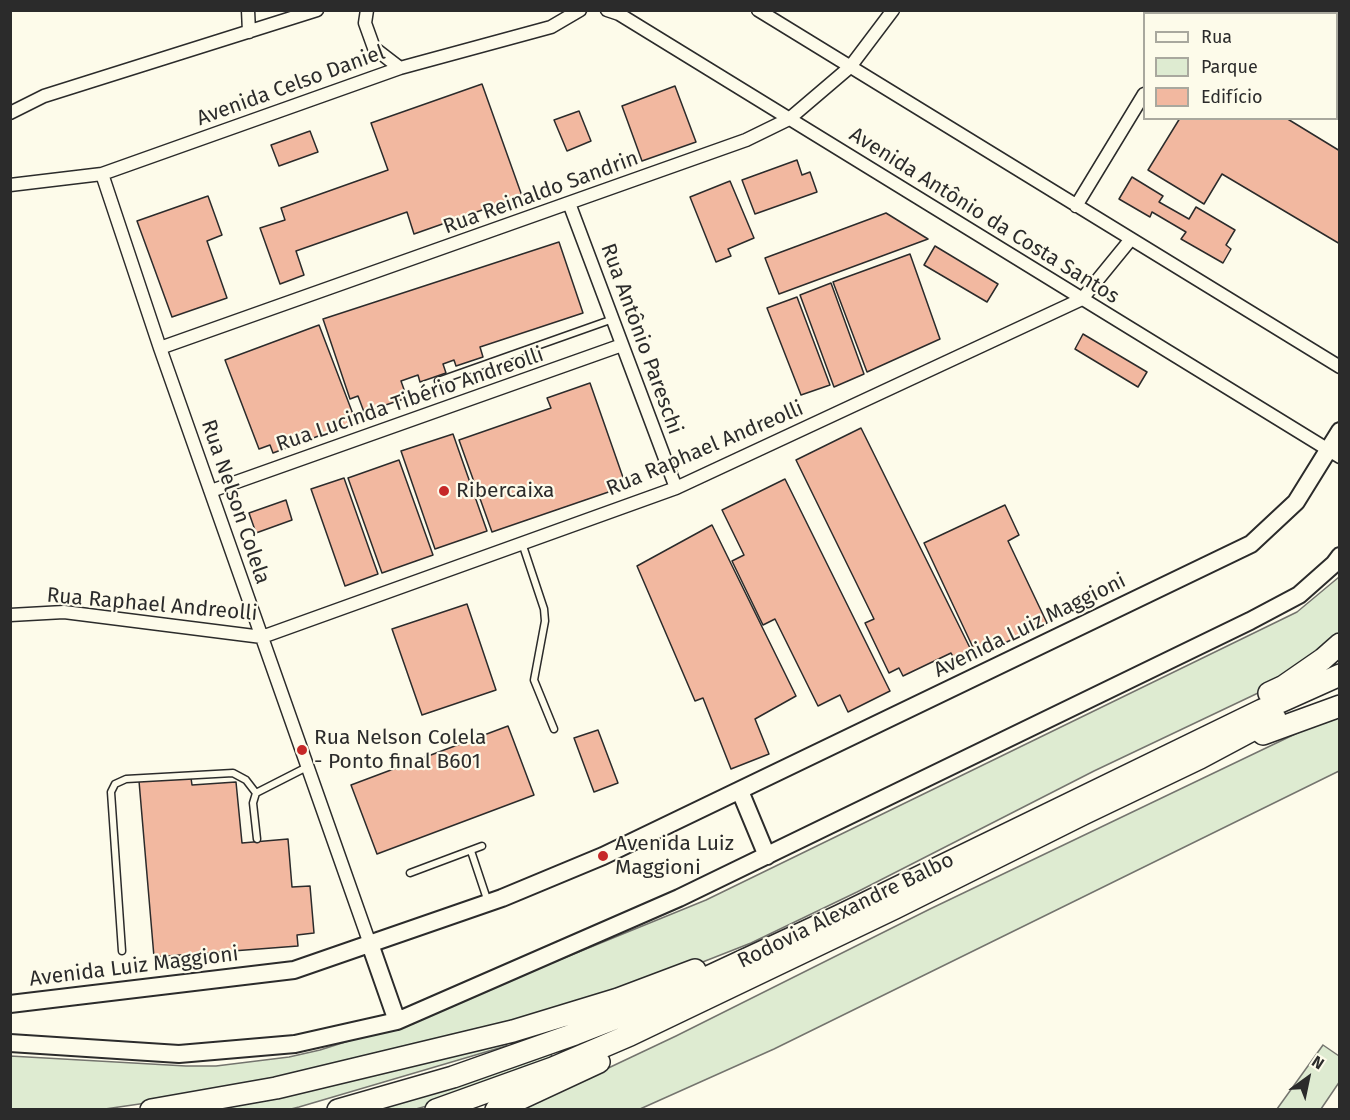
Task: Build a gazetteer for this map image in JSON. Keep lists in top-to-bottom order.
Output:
{
  "streets": {
    "highway": ["Rodovia Alexandre Balbo"],
    "street": [
      "Avenida Celso Daniel",
      "Rua Reinaldo Sandrin",
      "Avenida Antônio da Costa Santos",
      "Rua Antônio Pareschi",
      "Rua Lucinda Tibério Andreolli",
      "Rua Raphael Andreolli",
      "Rua Nelson Colela",
      "Avenida Luiz Maggioni"
    ]
  },
  "crossings": [
    ["Avenida Celso Daniel", "Rua Nelson Colela"],
    ["Rua Reinaldo Sandrin", "Avenida Antônio da Costa Santos"],
    ["Rua Reinaldo Sandrin", "Rua Antônio Pareschi"],
    ["Rua Reinaldo Sandrin", "Rua Nelson Colela"],
    ["Avenida Antônio da Costa Santos", "Rua Raphael Andreolli"],
    ["Avenida Antônio da Costa Santos", "Avenida Luiz Maggioni"],
    ["Rua Antônio Pareschi", "Rua Lucinda Tibério Andreolli"],
    ["Rua Antônio Pareschi", "Rua Raphael Andreolli"],
    ["Rua Lucinda Tibério Andreolli", "Rua Nelson Colela"],
    ["Rua Raphael Andreolli", "Rua Nelson Colela"],
    ["Rua Nelson Colela", "Avenida Luiz Maggioni"]
  ],
  "places": ["Ribercaixa", "Rua Nelson Colela - Ponto final B601", "Avenida Luiz Maggioni"],
  "legend": ["Rua", "Parque", "Edifício"],
  "north": "top right"
}
